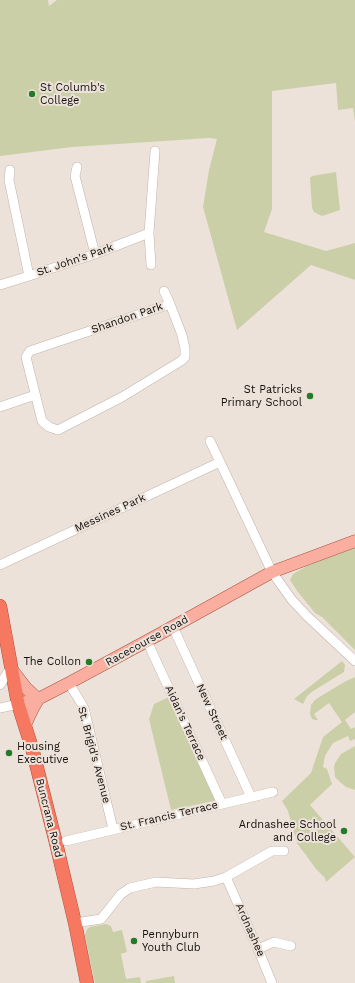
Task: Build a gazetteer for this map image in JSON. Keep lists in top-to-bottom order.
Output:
{
  "streets": {
    "highway": ["Buncrana Road"],
    "main road": ["Racecourse Road"],
    "street": [
      "St. John's Park",
      "Shandon Park",
      "Messines Park",
      "New Street",
      "Aidan's Terrace",
      "St. Brigid's Avenue",
      "St. Francis Terrace",
      "Ardnashee"
    ]
  },
  "crossings": [
    ["Racecourse Road", "New Street"],
    ["Racecourse Road", "Aidan's Terrace"],
    ["Racecourse Road", "St. Brigid's Avenue"],
    ["Racecourse Road", "Buncrana Road"],
    ["New Street", "St. Francis Terrace"],
    ["Aidan's Terrace", "St. Francis Terrace"],
    ["St. Brigid's Avenue", "St. Francis Terrace"]
  ],
  "places": [
    "St Columb's College",
    "St Patricks Primary School",
    "The Collon",
    "Housing Executive",
    "Ardnashee School and College",
    "Pennyburn Youth Club"
  ]
}
